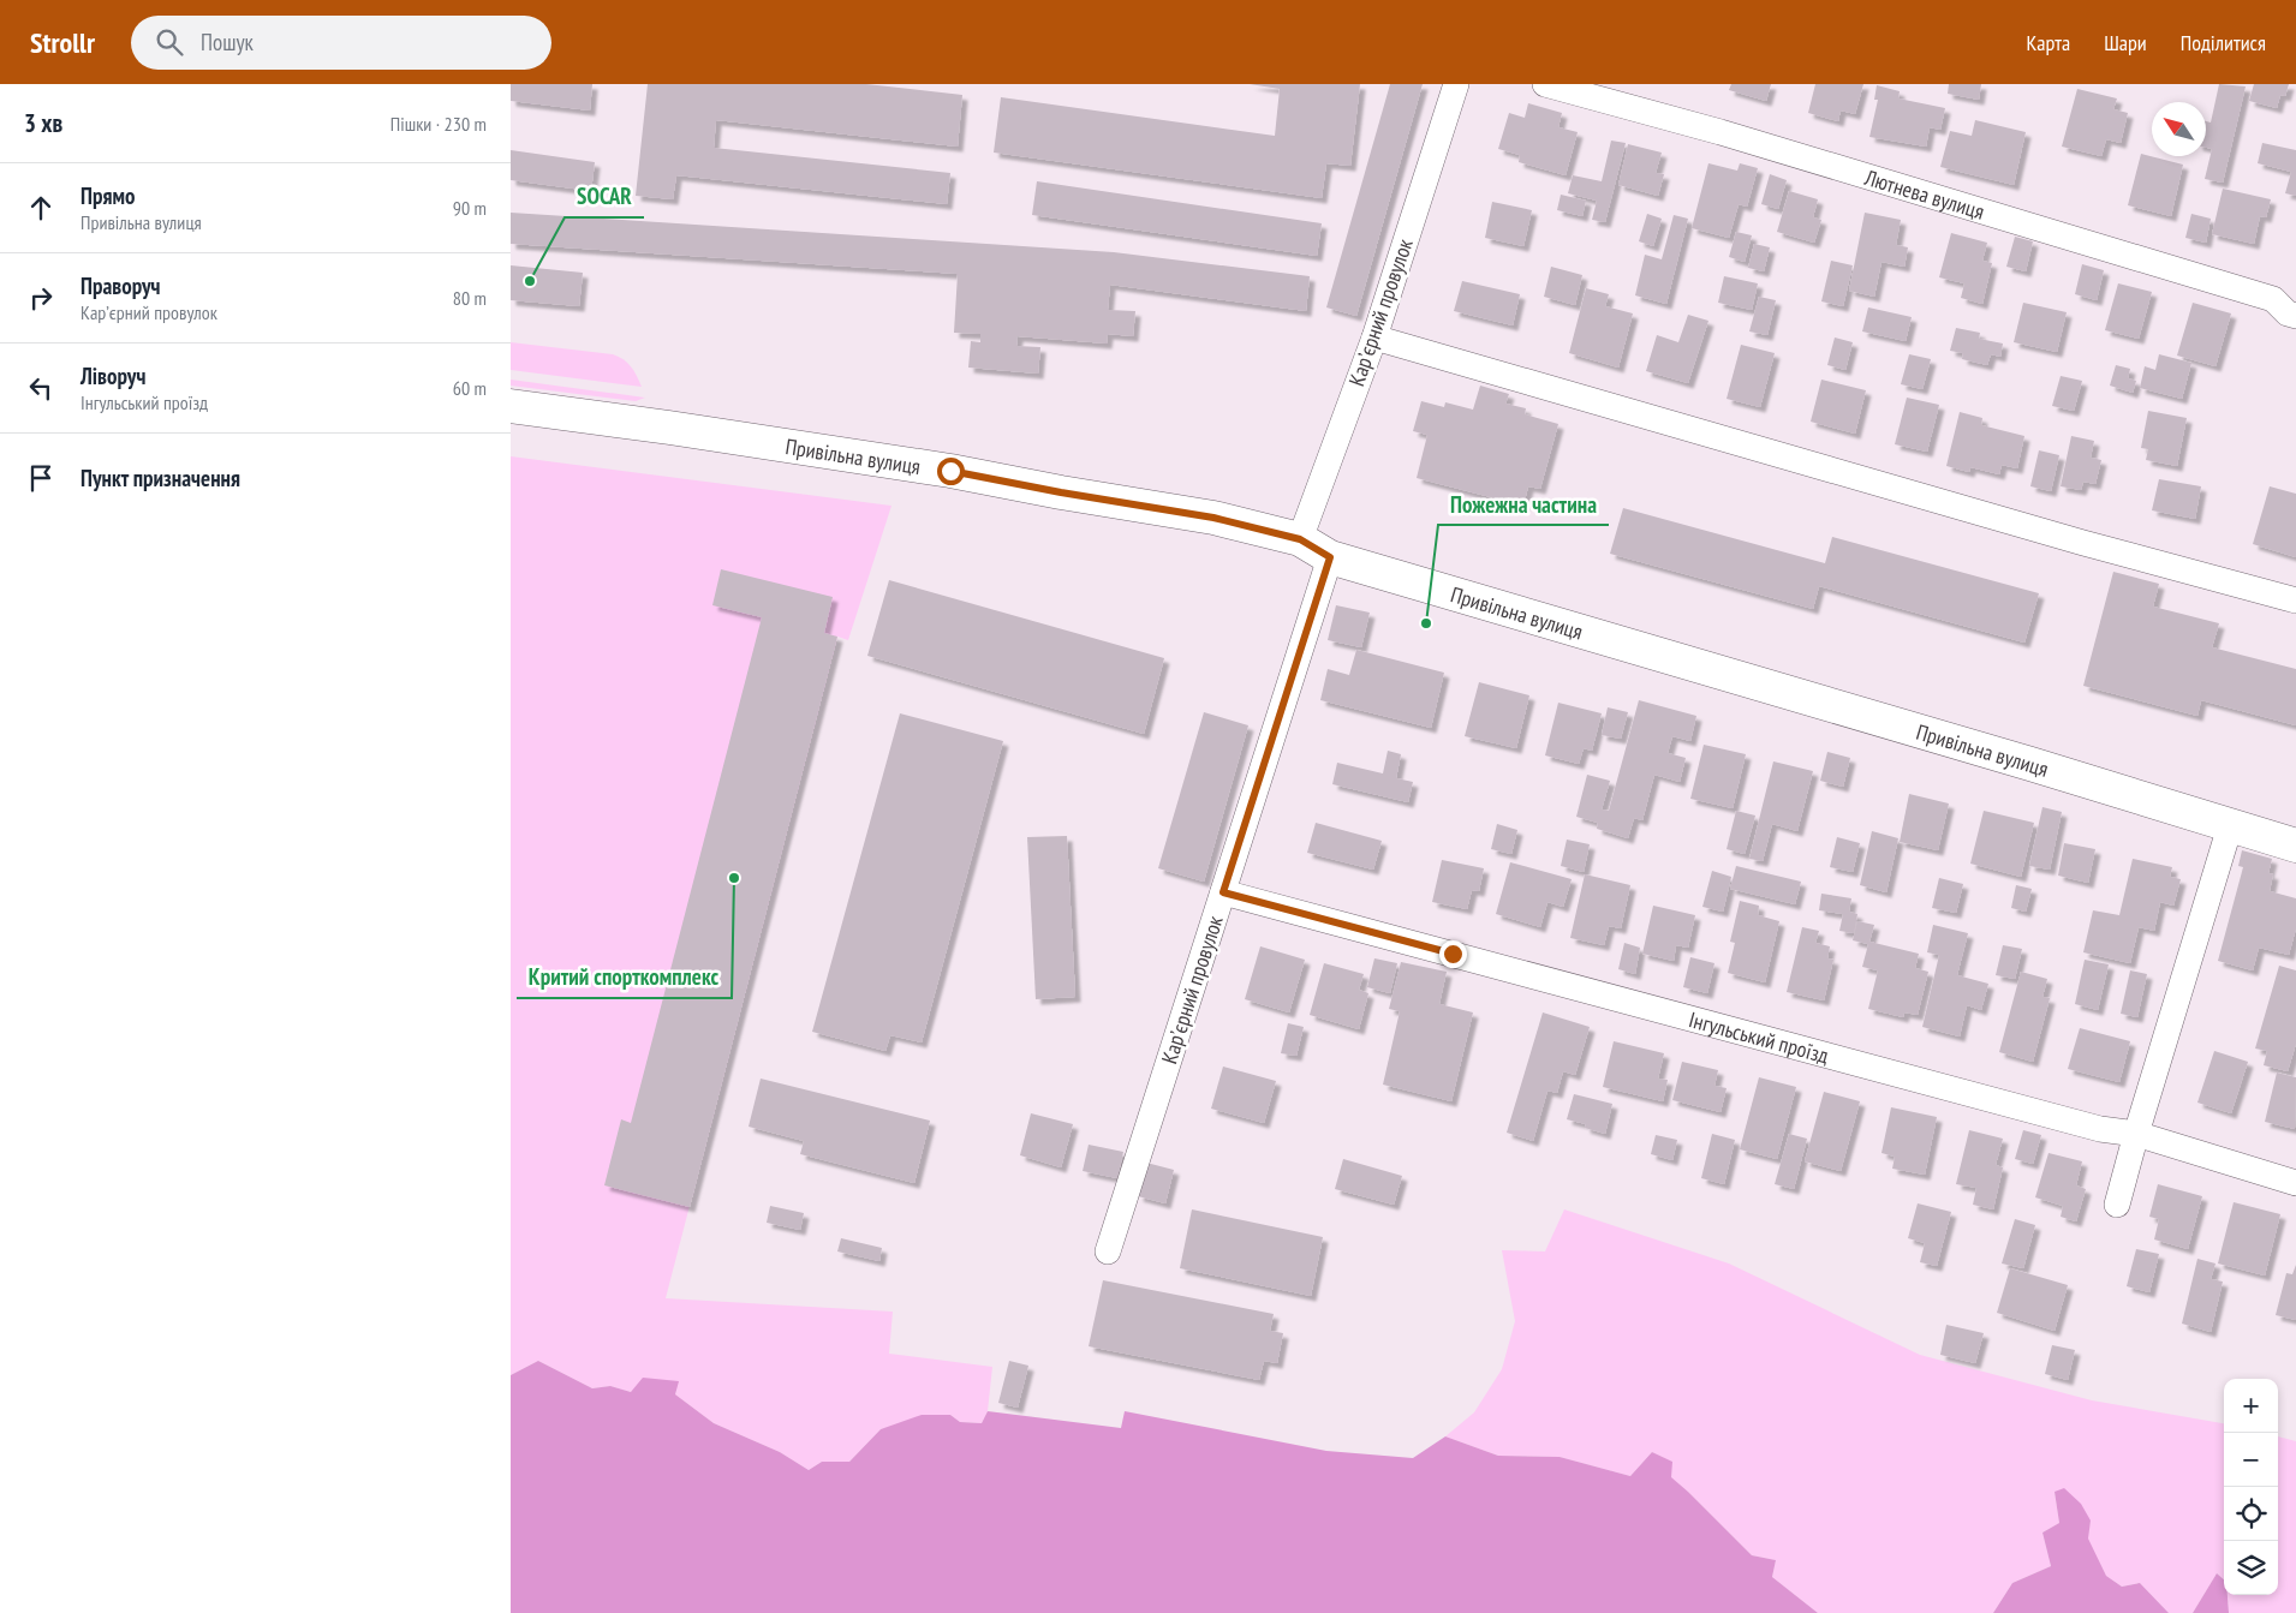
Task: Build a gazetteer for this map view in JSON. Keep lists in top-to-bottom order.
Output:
{
  "streets": {
    "street": [
      "Лютнева вулиця",
      "Карʼєрний провулок",
      "Привільна вулиця",
      "Інгульський проїзд"
    ]
  },
  "crossings": [
    ["Карʼєрний провулок", "Привільна вулиця"],
    ["Карʼєрний провулок", "Інгульський проїзд"]
  ],
  "places": ["SOCAR", "Пожежна частина", "Критий спорткомплекс"],
  "north": "top left",
  "page": {
    "header": "Strollr",
    "search": "Пошук",
    "nav": ["Карта", "Шари", "Поділитися"],
    "heading": ["3 хв", "Пішки · 230 m"],
    "list": [
      ["Прямо", "Привільна вулиця", "90 m"],
      ["Праворуч", "Карʼєрний провулок", "80 m"],
      ["Ліворуч", "Інгульський проїзд", "60 m"],
      "Пункт призначення"
    ],
    "map_buttons": ["+", "−"]
  }
}
